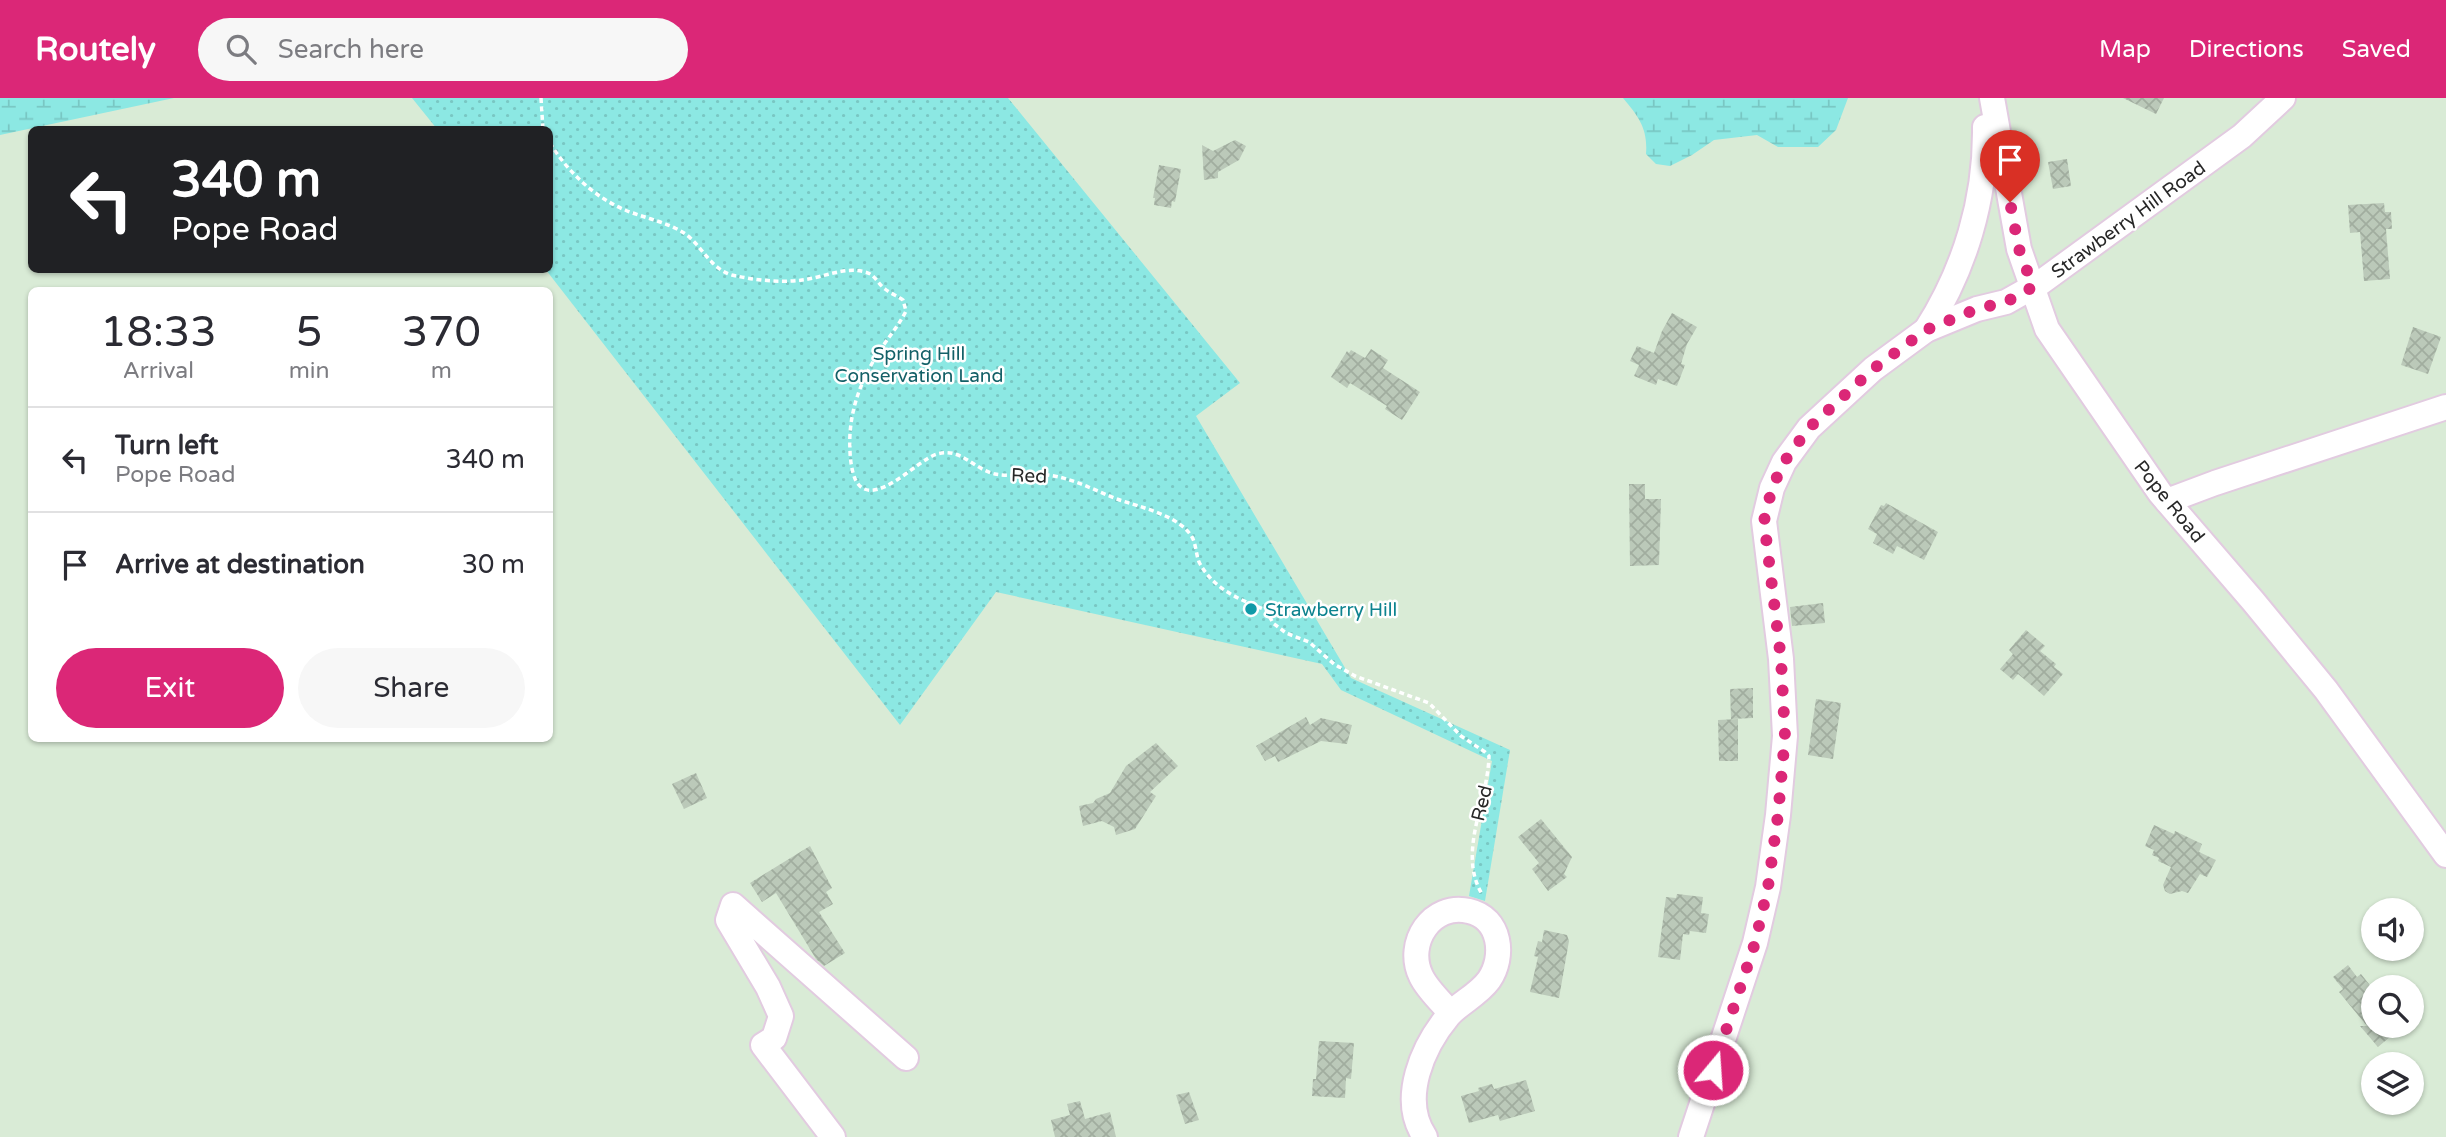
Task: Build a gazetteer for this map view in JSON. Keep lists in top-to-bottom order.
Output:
{
  "streets": {
    "street": ["Strawberry Hill Road", "Pope Road"],
    "path": ["Red"]
  },
  "crossings": [
    ["Strawberry Hill Road", "Pope Road"]
  ],
  "parks": ["Spring Hill Conservation Land"],
  "places": ["Strawberry Hill"],
  "page": {
    "header": "Routely",
    "search": "Search here",
    "nav": ["Map", "Directions", "Saved"],
    "turn": ["340 m", "Pope Road"],
    "eta": [
      "18:33",
      "Arrival",
      "5",
      "min",
      "370",
      "m"
    ],
    "list": [
      {
        "name": "Turn left",
        "note": "Pope Road",
        "value": "340 m"
      },
      {
        "name": "Arrive at destination",
        "value": "30 m"
      }
    ],
    "buttons": ["Exit", "Share"]
  }
}
